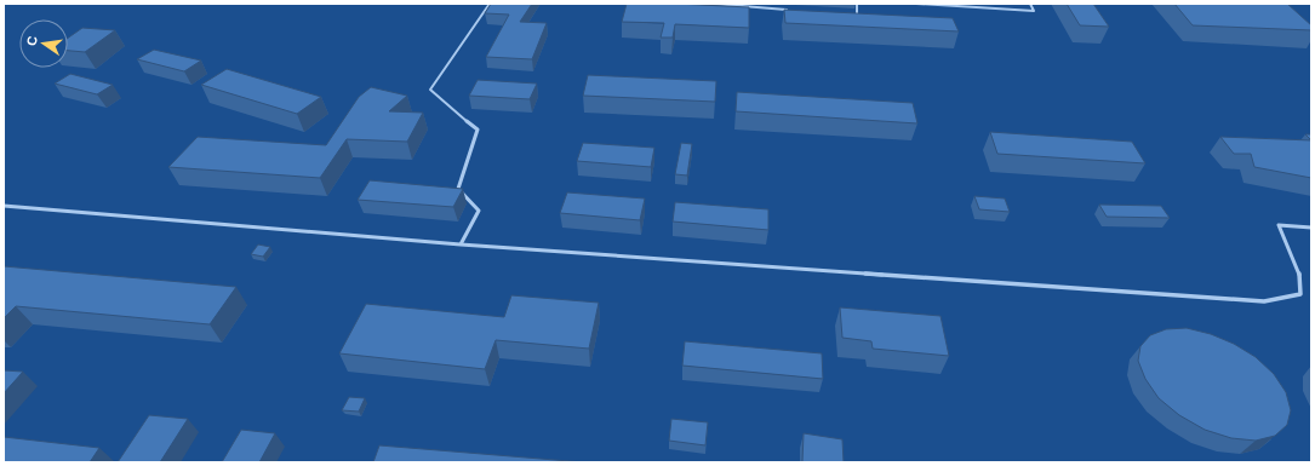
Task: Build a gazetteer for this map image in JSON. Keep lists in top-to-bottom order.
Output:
{
  "north": "left"
}
